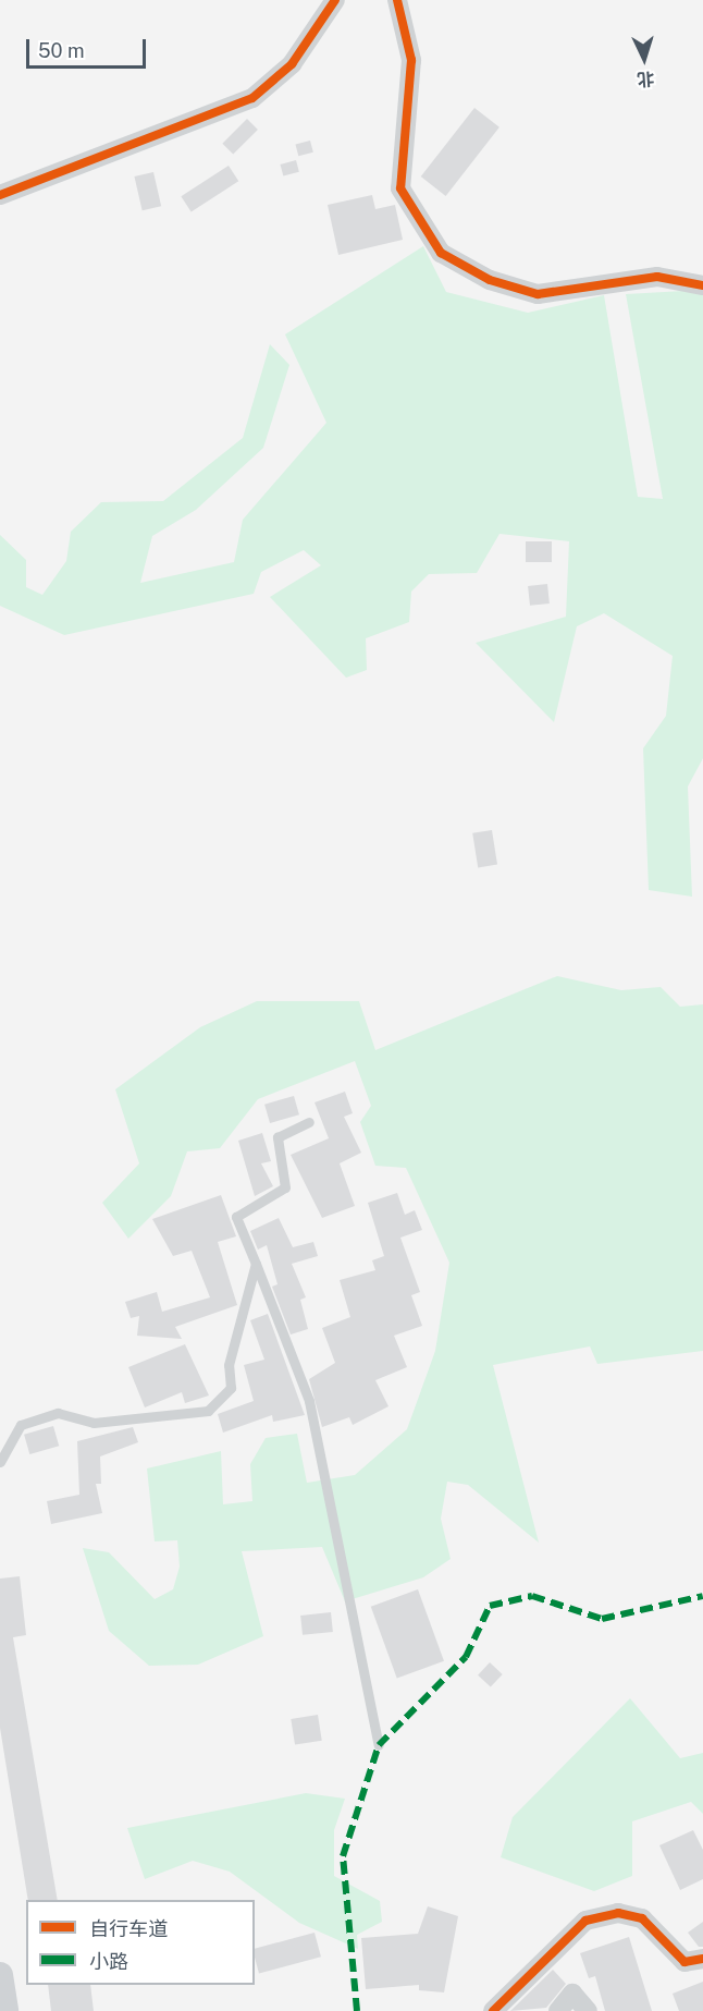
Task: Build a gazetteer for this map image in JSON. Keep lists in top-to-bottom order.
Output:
{
  "legend": ["自行车道", "小路"],
  "scale_bar": "50 m",
  "north": "bottom"
}
